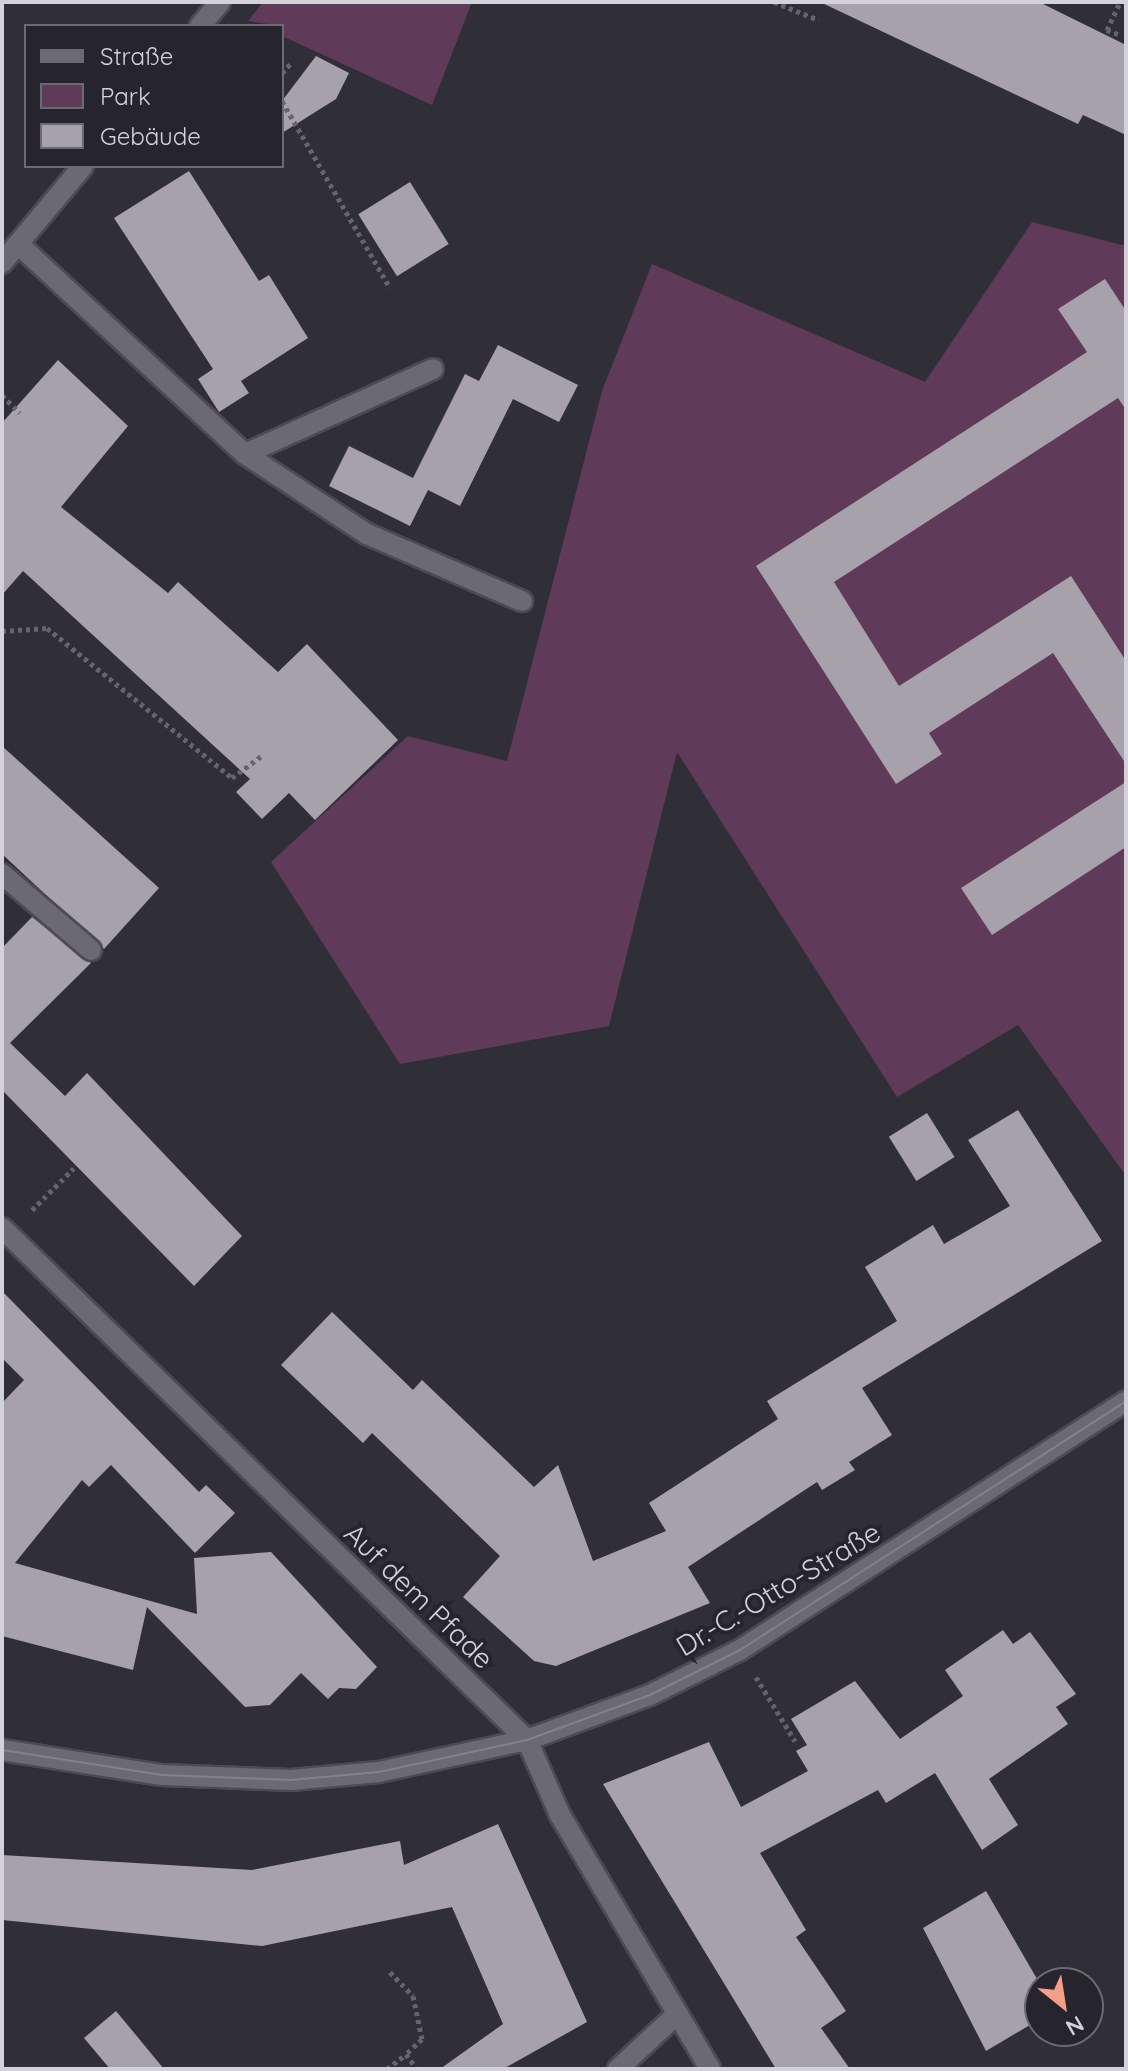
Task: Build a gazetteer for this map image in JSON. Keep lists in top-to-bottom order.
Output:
{
  "streets": {
    "street": ["Dr.-C.-Otto-Straße", "Auf dem Pfade"]
  },
  "crossings": [
    ["Dr.-C.-Otto-Straße", "Auf dem Pfade"]
  ],
  "legend": ["Straße", "Park", "Gebäude"],
  "north": "bottom right"
}
